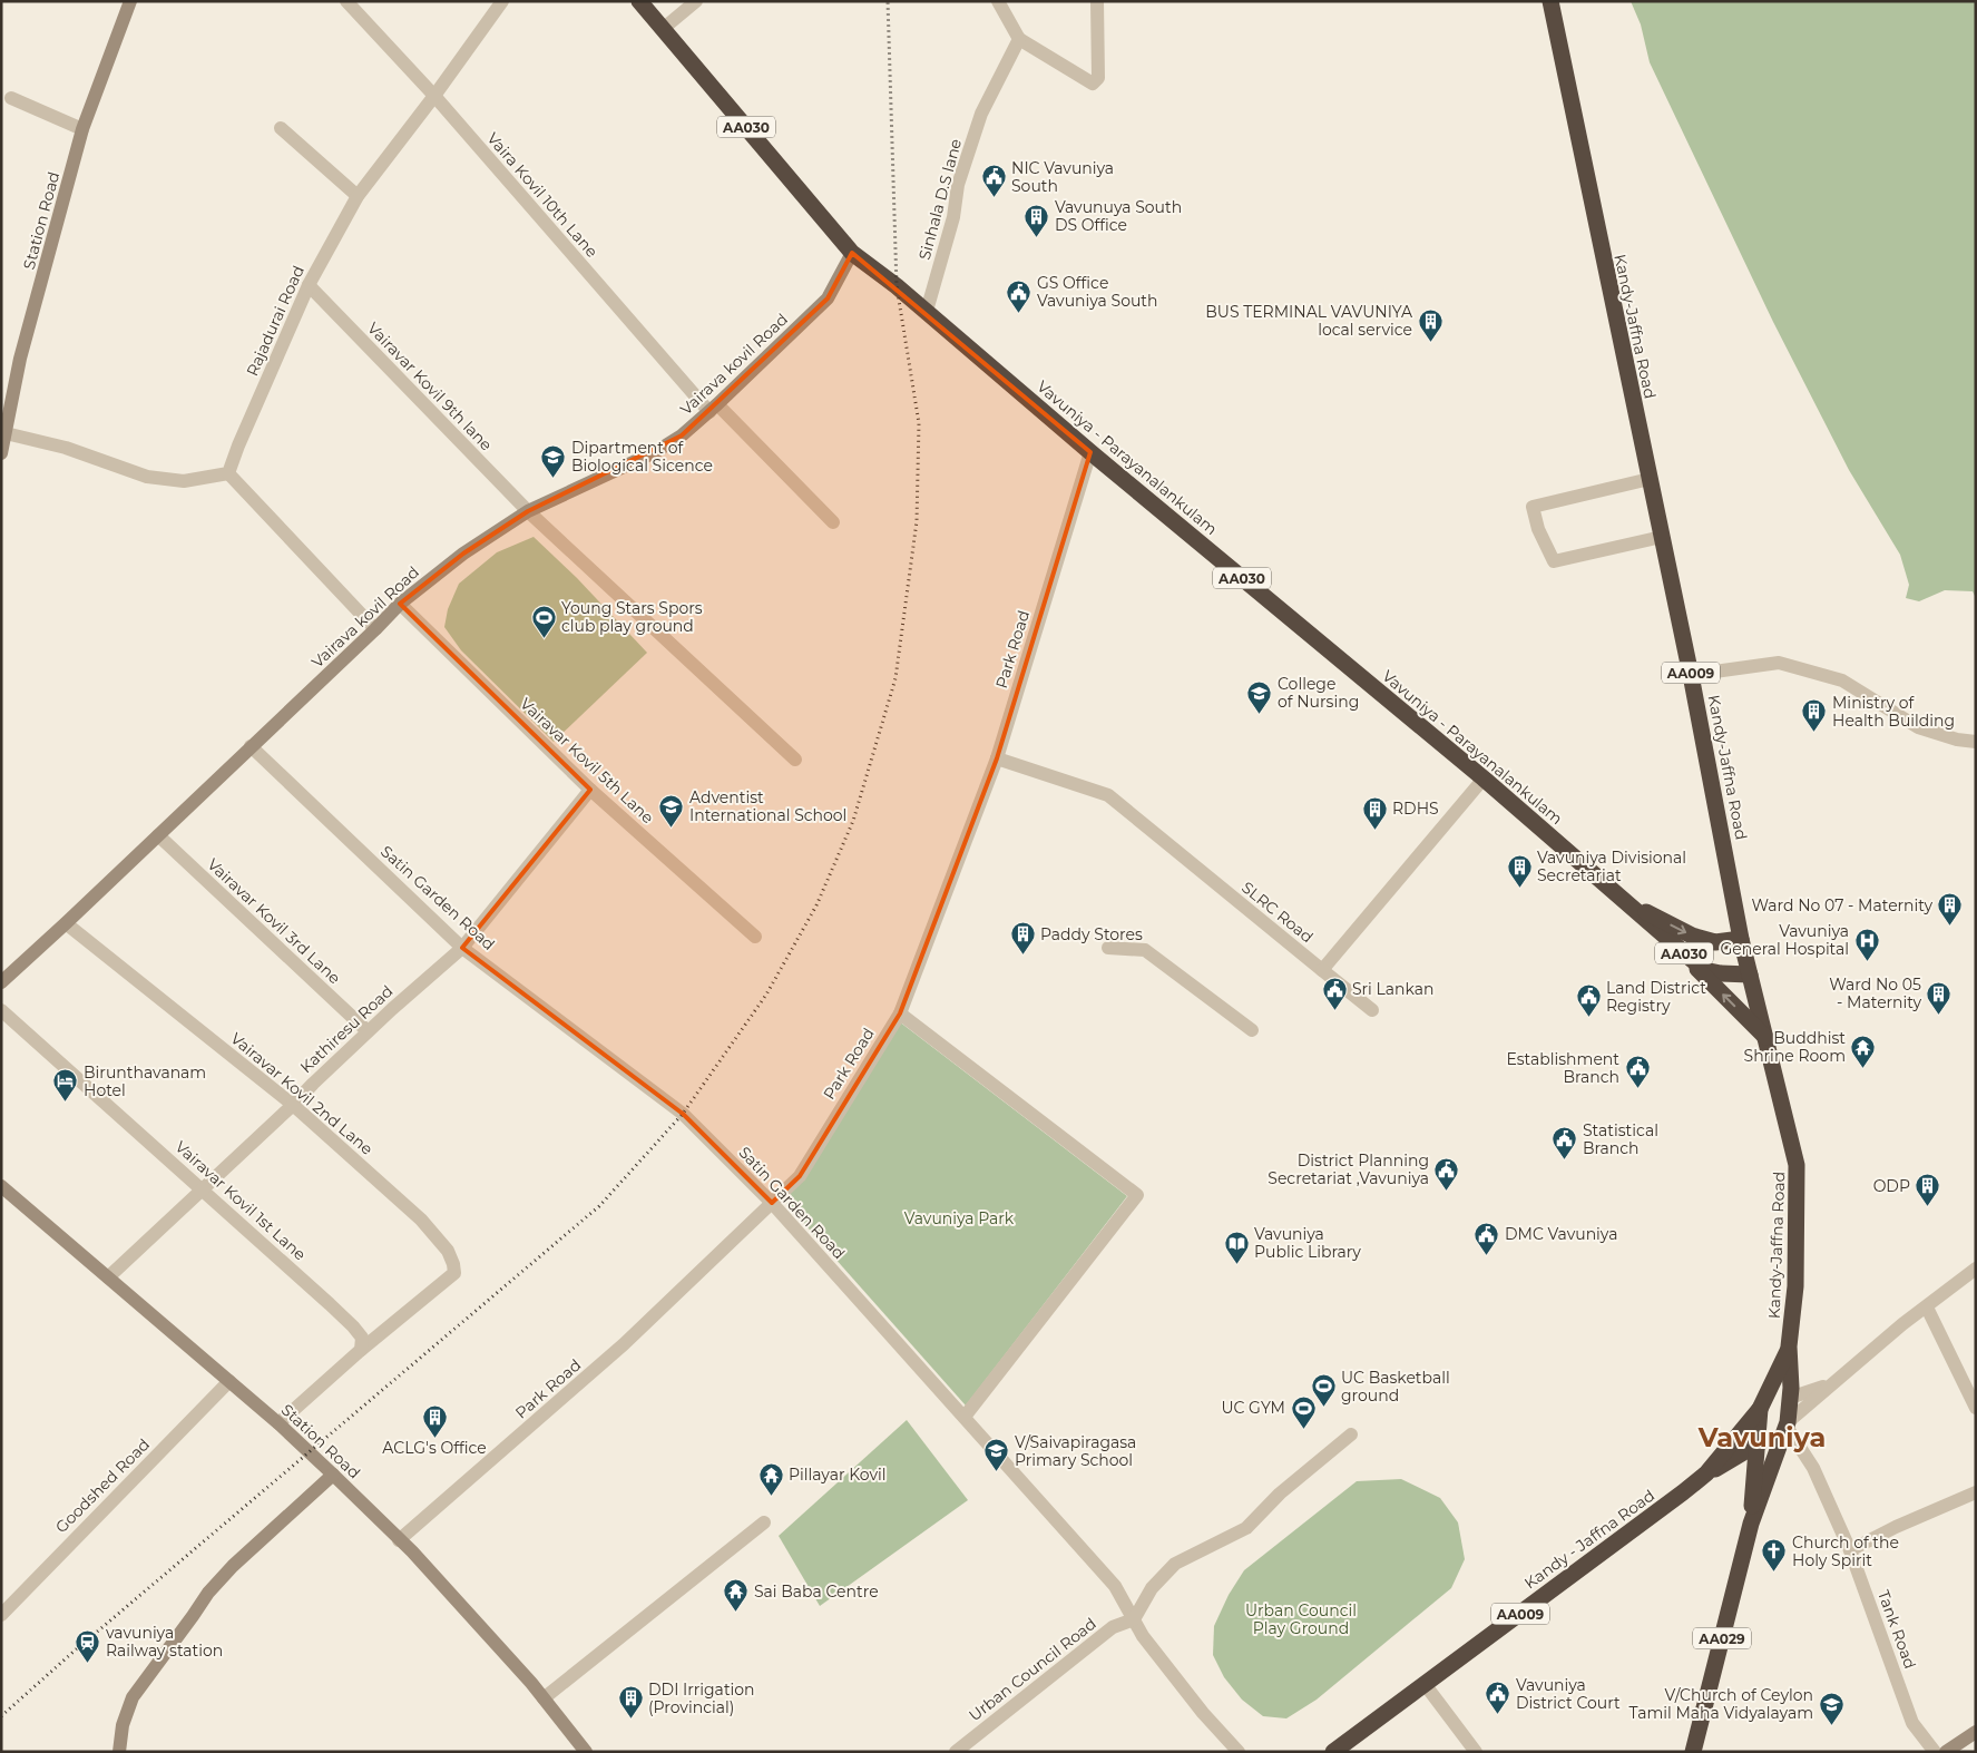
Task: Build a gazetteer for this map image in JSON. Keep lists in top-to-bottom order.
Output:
{
  "streets": {
    "highway": [
      "AA030",
      "Kandy-Jaffna Road",
      "Vavuniya - Parayanalankulam",
      "AA009",
      "Kandy - Jaffna Road",
      "AA029"
    ],
    "street": [
      "Vaira Kovil 10th Lane",
      "Sinhala D.S lane",
      "Station Road",
      "Rajadurai Road",
      "Vairava kovil Road",
      "Vairavar Kovil 9th lane",
      "Park Road",
      "Vairavar Kovil 5th Lane",
      "Satin Garden Road",
      "SLRC Road",
      "Vairavar Kovil 3rd Lane",
      "Kathiresu Road",
      "Vairavar Kovil 2nd Lane",
      "Vairavar Kovil 1st Lane",
      "Goodshed Road",
      "Tank Road",
      "Urban Council Road"
    ]
  },
  "crossings": [
    ["AA030", "Kandy-Jaffna Road"],
    ["AA030", "Vavuniya - Parayanalankulam"],
    ["Vaira Kovil 10th Lane", "Rajadurai Road"],
    ["Vaira Kovil 10th Lane", "Vairava kovil Road"],
    ["Sinhala D.S lane", "Vavuniya - Parayanalankulam"],
    ["Station Road", "Park Road"],
    ["Station Road", "Kathiresu Road"],
    ["Station Road", "Goodshed Road"],
    ["Rajadurai Road", "Vairavar Kovil 9th lane"],
    ["Kandy-Jaffna Road", "Kandy - Jaffna Road"],
    ["Kandy-Jaffna Road", "Tank Road"],
    ["Kandy-Jaffna Road", "AA029"],
    ["Vairava kovil Road", "Vairavar Kovil 9th lane"],
    ["Vairava kovil Road", "Vavuniya - Parayanalankulam"],
    ["Vairava kovil Road", "Vairavar Kovil 5th Lane"],
    ["Vairava kovil Road", "Satin Garden Road"],
    ["Vairava kovil Road", "Vairavar Kovil 3rd Lane"],
    ["Vairava kovil Road", "Vairavar Kovil 2nd Lane"],
    ["Vavuniya - Parayanalankulam", "Park Road"],
    ["Park Road", "Satin Garden Road"],
    ["Park Road", "SLRC Road"],
    ["Vairavar Kovil 5th Lane", "Kathiresu Road"],
    ["Satin Garden Road", "Kathiresu Road"],
    ["Satin Garden Road", "Urban Council Road"],
    ["Vairavar Kovil 3rd Lane", "Kathiresu Road"],
    ["Kathiresu Road", "Vairavar Kovil 2nd Lane"],
    ["Kathiresu Road", "Vairavar Kovil 1st Lane"],
    ["Vairavar Kovil 2nd Lane", "Vairavar Kovil 1st Lane"],
    ["Kandy - Jaffna Road", "Tank Road"],
    ["Kandy - Jaffna Road", "AA029"],
    ["Tank Road", "AA029"]
  ],
  "districts": ["Vavuniya"],
  "parks": ["Vavuniya Park", "Urban Council Play Ground"],
  "places": {
    "public building": [
      "NIC Vavuniya South",
      "GS Office Vavuniya South",
      "Sri Lankan",
      "Land District Registry",
      "Establishment Branch",
      "Statistical Branch",
      "District Planning Secretariat ,Vavuniya",
      "DMC Vavuniya",
      "Vavuniya District Court"
    ],
    "building": [
      "Vavunuya South DS Office",
      "BUS TERMINAL VAVUNIYA local service",
      "Ministry of Health Building",
      "RDHS",
      "Vavuniya Divisional Secretariat",
      "Ward No 07 - Maternity",
      "Paddy Stores",
      "Ward No 05 - Maternity",
      "ODP",
      "ACLG's Office",
      "DDI Irrigation (Provincial)"
    ],
    "school or university": [
      "Dipartment of Biological Sicence",
      "College of Nursing",
      "Adventist International School",
      "V/Saivapiragasa Primary School",
      "V/Church of Ceylon Tamil Maha Vidyalayam"
    ],
    "sports": ["Young Stars Spors club play ground", "UC Basketball ground", "UC GYM"],
    "hospital": ["Vavuniya General Hospital"],
    "temple": ["Buddhist Shrine Room", "Pillayar Kovil", "Sai Baba Centre"],
    "hotel": ["Birunthavanam Hotel"],
    "library": ["Vavuniya Public Library"],
    "church": ["Church of the Holy Spirit"],
    "station": ["vavuniya Railway station"]
  }
}
